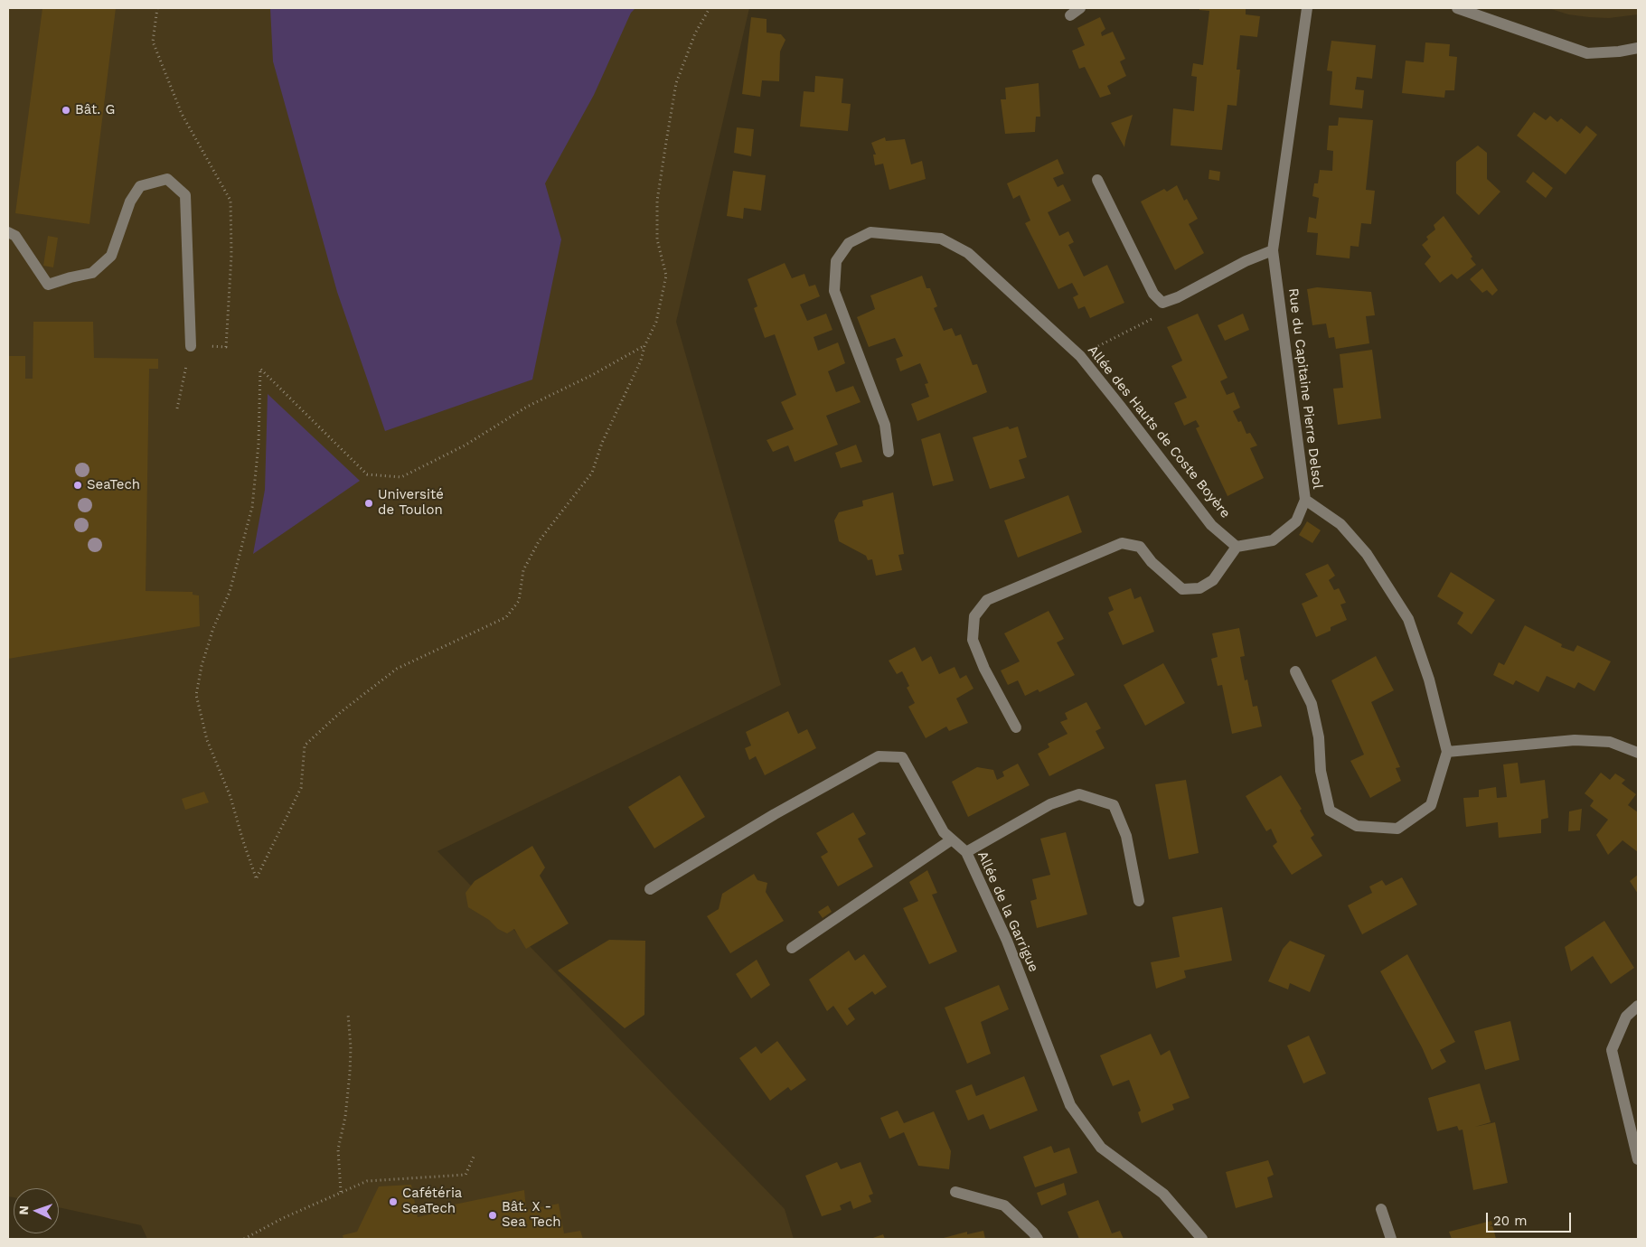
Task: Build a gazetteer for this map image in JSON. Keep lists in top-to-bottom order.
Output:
{
  "streets": {
    "street": ["Rue du Capitaine Pierre Delsol", "Allée des Hauts de Coste Boyère", "Allée de la Garrigue"]
  },
  "places": [
    "Bât. G",
    "SeaTech",
    "Université de Toulon",
    "Cafétéria SeaTech",
    "Bât. X - Sea Tech"
  ],
  "scale_bar": "20 m",
  "north": "left"
}
